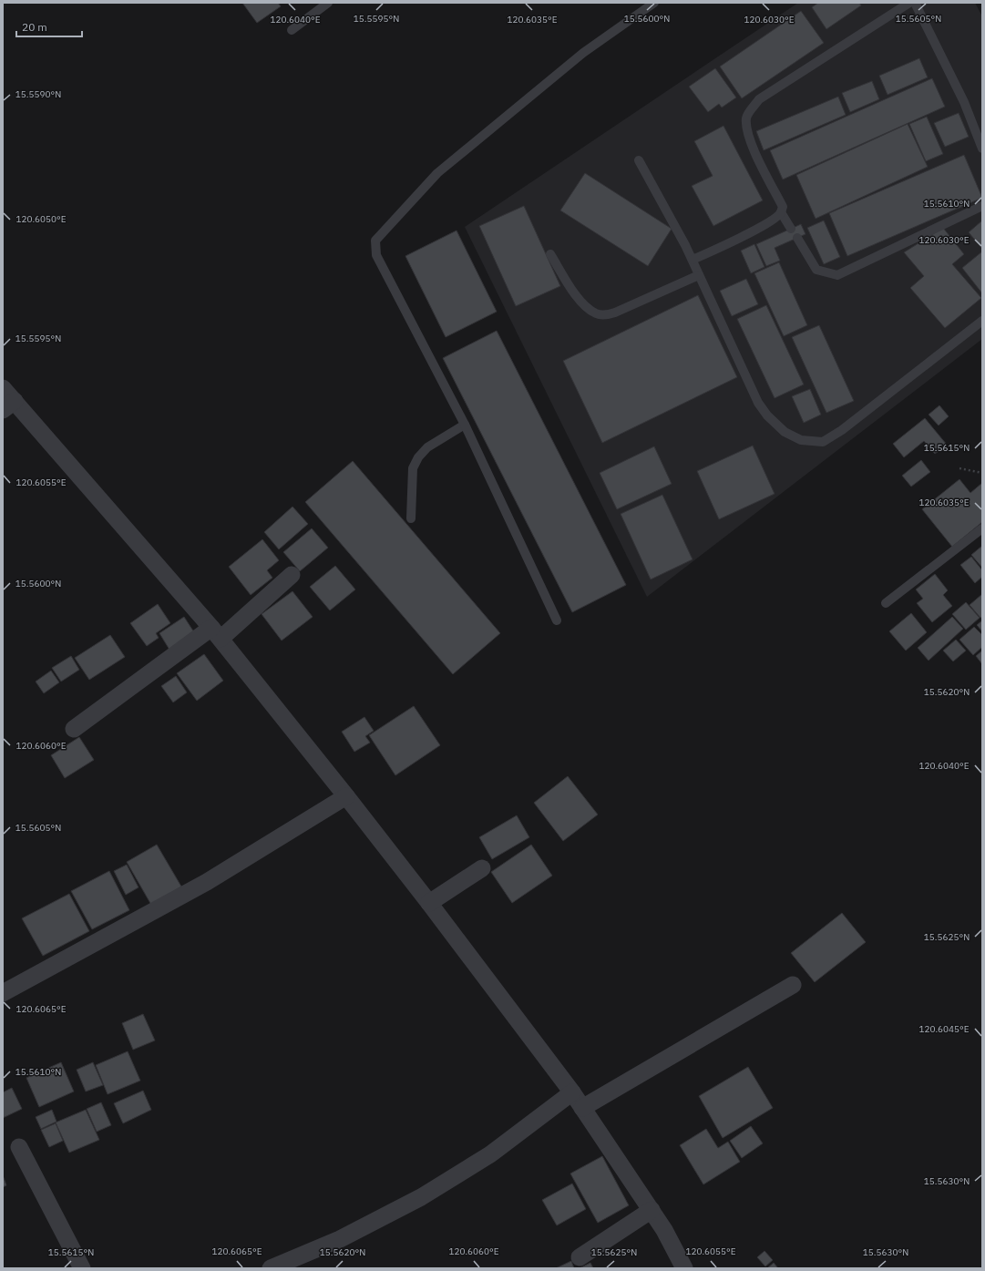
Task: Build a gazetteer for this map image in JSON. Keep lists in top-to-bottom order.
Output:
{
  "scale_bar": "20 m",
  "coordinates": [
    "15.5595°N",
    "15.5600°N",
    "15.5605°N",
    "120.6040°E",
    "120.6035°E",
    "120.6030°E",
    "15.5590°N",
    "15.5610°N",
    "120.6050°E",
    "15.5615°N",
    "120.6055°E",
    "15.5620°N",
    "120.6060°E",
    "15.5625°N",
    "120.6065°E",
    "120.6045°E",
    "15.5630°N"
  ]
}
